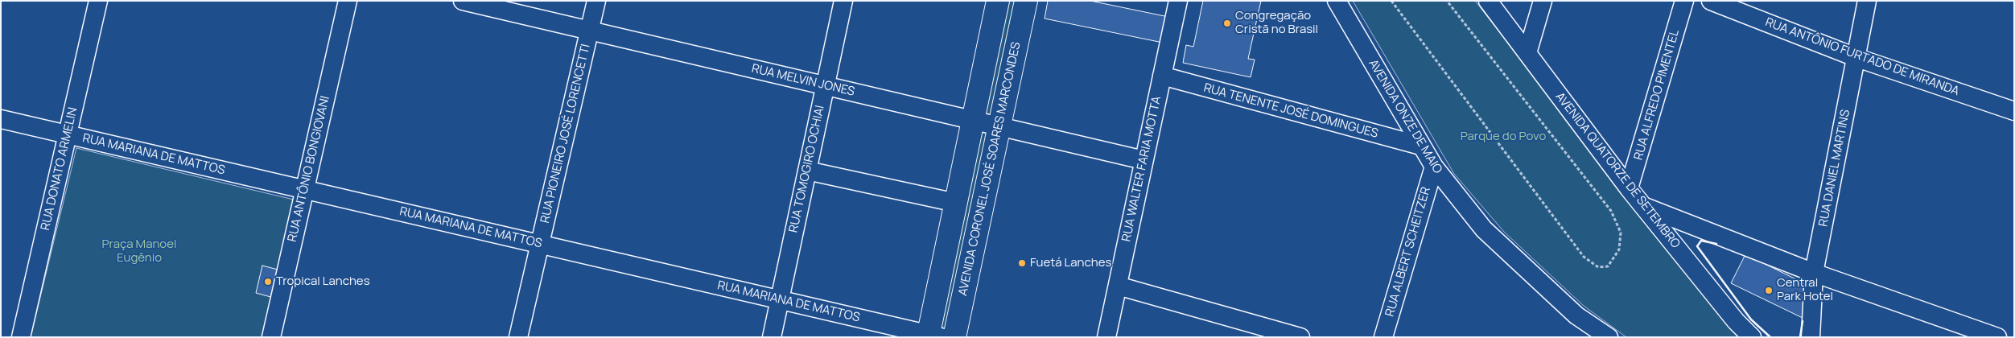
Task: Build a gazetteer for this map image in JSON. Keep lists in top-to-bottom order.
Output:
{
  "streets": {
    "main road": ["AVENIDA CORONEL JOSÉ SOARES MARCONDES"],
    "street": [
      "RUA ANTÔNIO FURTADO DE MIRANDA",
      "RUA MELVIN JONES",
      "RUA ALFREDO PIMENTEL",
      "RUA TENENTE JOSÉ DOMINGUES",
      "AVENIDA ONZE DE MAIO",
      "RUA PIONEIRO JOSÉ LORENCETTI",
      "RUA MARIANA DE MATTOS",
      "RUA DANIEL MARTINS",
      "RUA DONATO ARMELIN",
      "RUA ANTÔNIO BONGIOVANI",
      "RUA TOMOGIRO OCHIAI",
      "RUA WALTER FARIA MOTTA",
      "AVENIDA QUATORZE DE SETEMBRO",
      "RUA ALBERT SCHEITZER"
    ]
  },
  "crossings": [
    ["RUA ANTÔNIO FURTADO DE MIRANDA", "RUA DANIEL MARTINS"],
    ["RUA MELVIN JONES", "RUA PIONEIRO JOSÉ LORENCETTI"],
    ["RUA MELVIN JONES", "RUA TOMOGIRO OCHIAI"],
    ["RUA MELVIN JONES", "AVENIDA CORONEL JOSÉ SOARES MARCONDES"],
    ["RUA MELVIN JONES", "RUA WALTER FARIA MOTTA"],
    ["RUA ALFREDO PIMENTEL", "AVENIDA QUATORZE DE SETEMBRO"],
    ["RUA TENENTE JOSÉ DOMINGUES", "AVENIDA ONZE DE MAIO"],
    ["RUA TENENTE JOSÉ DOMINGUES", "RUA WALTER FARIA MOTTA"],
    ["AVENIDA ONZE DE MAIO", "RUA ALBERT SCHEITZER"],
    ["RUA PIONEIRO JOSÉ LORENCETTI", "RUA MARIANA DE MATTOS"],
    ["RUA MARIANA DE MATTOS", "RUA DONATO ARMELIN"],
    ["RUA MARIANA DE MATTOS", "RUA ANTÔNIO BONGIOVANI"],
    ["RUA MARIANA DE MATTOS", "RUA TOMOGIRO OCHIAI"]
  ],
  "parks": ["Parque do Povo", "Praça Manoel Eugênio"],
  "places": [
    "Congregação Cristã no Brasil",
    "Fuetá Lanches",
    "Tropical Lanches",
    "Central Park Hotel"
  ]
}
